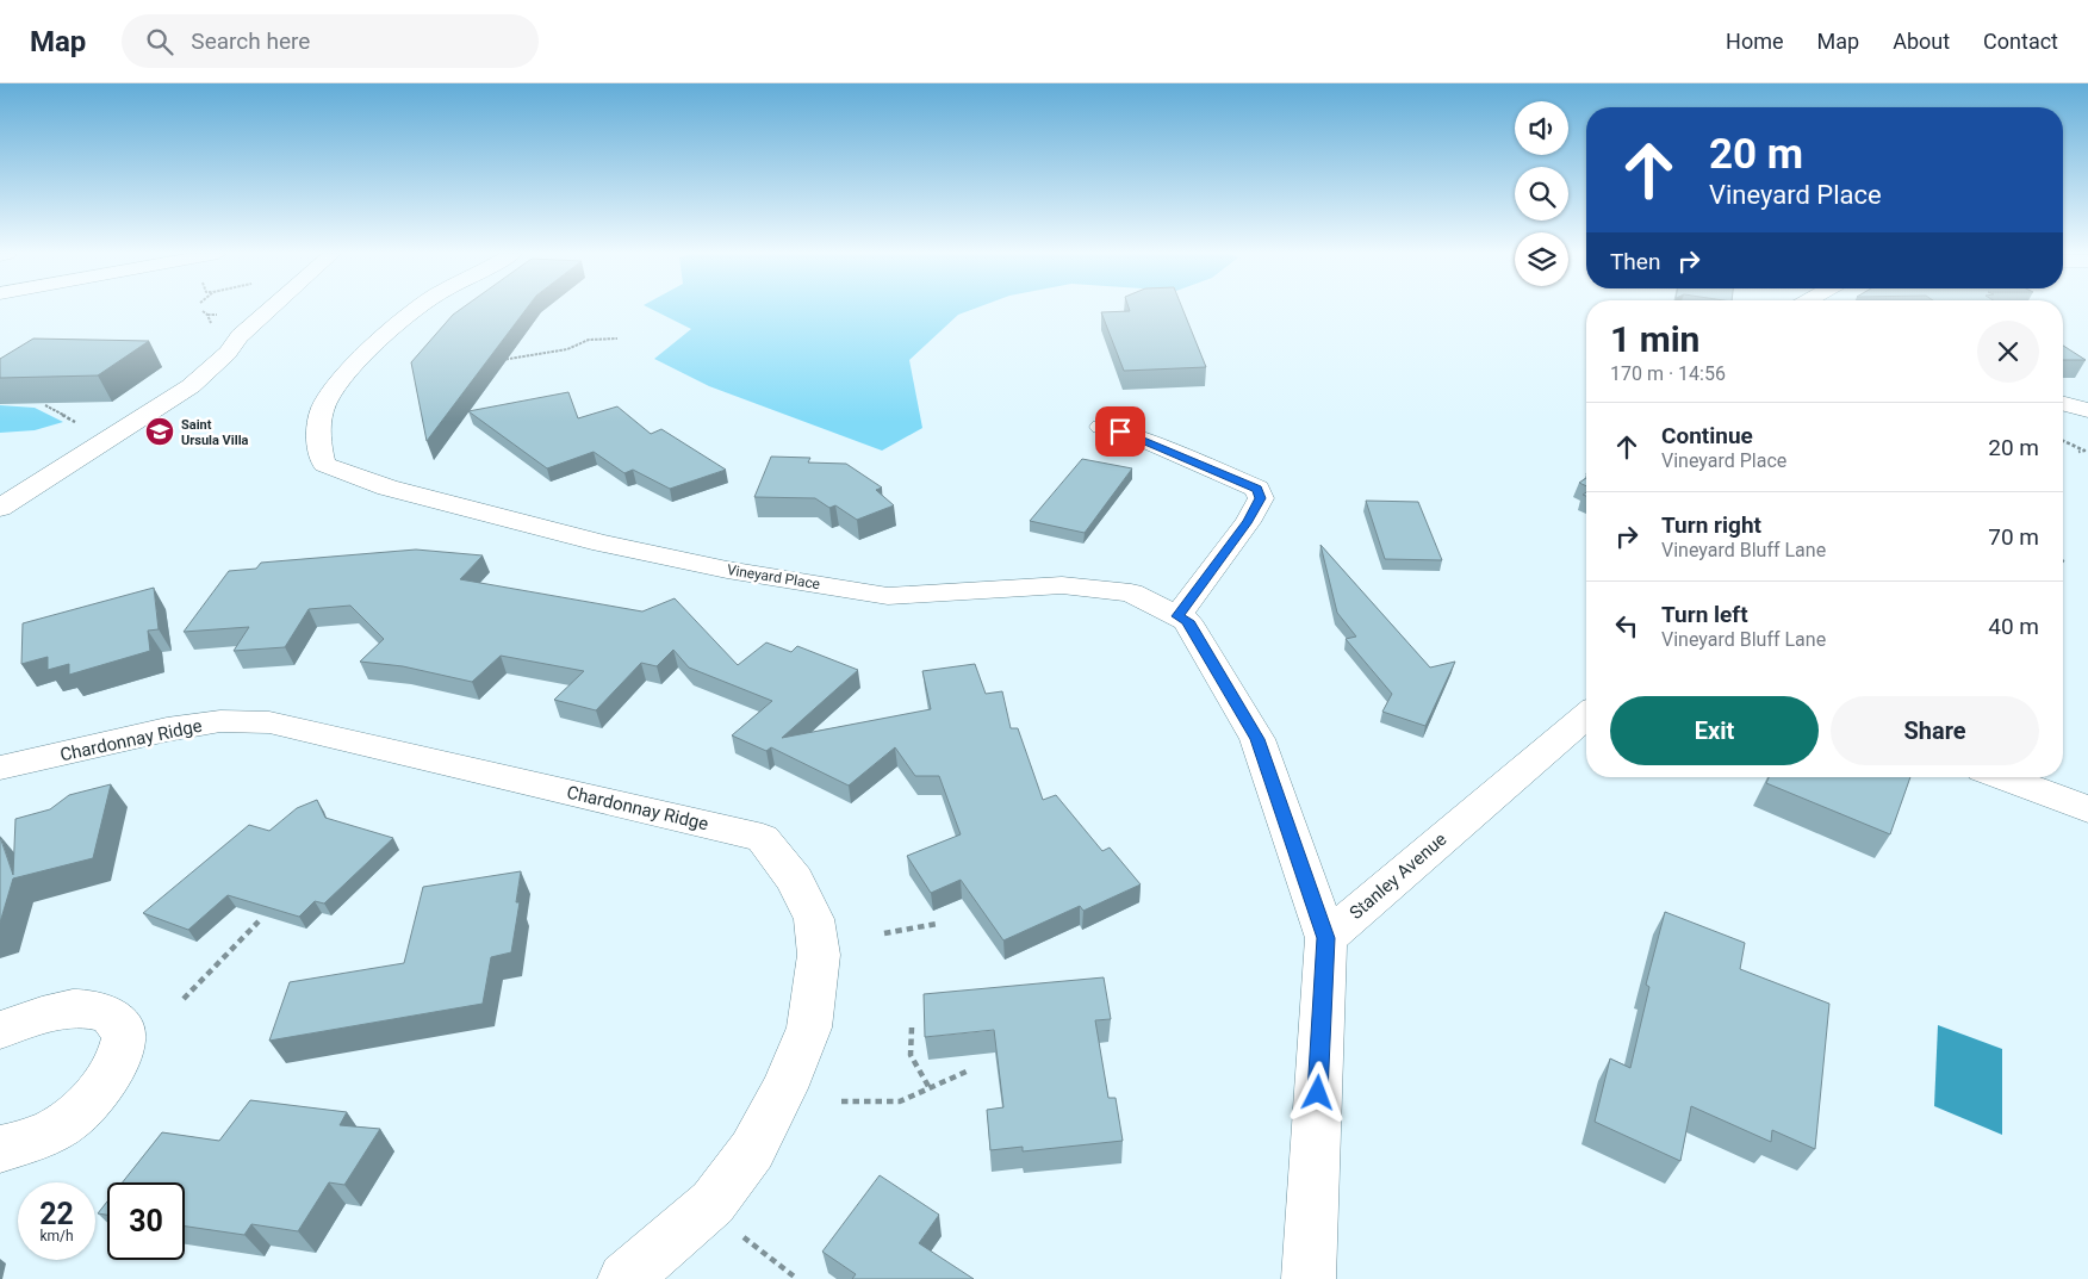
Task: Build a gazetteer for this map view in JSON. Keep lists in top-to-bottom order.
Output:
{
  "streets": {
    "street": ["Vineyard Place", "Chardonnay Ridge", "Stanley Avenue"]
  },
  "crossings": [
    ["Vineyard Place", "Stanley Avenue"]
  ],
  "places": {
    "school or university": ["Saint Ursula Villa"]
  },
  "page": {
    "header": "Map",
    "search": "Search here",
    "nav": [
      "Home",
      "Map",
      "About",
      "Contact"
    ],
    "turn": ["20 m", "Vineyard Place"],
    "then": "Then",
    "heading": ["1 min", "170 m · 14:56"],
    "list": [
      {
        "name": "Continue",
        "note": "Vineyard Place",
        "value": "20 m"
      },
      {
        "name": "Turn right",
        "note": "Vineyard Bluff Lane",
        "value": "70 m"
      },
      {
        "name": "Turn left",
        "note": "Vineyard Bluff Lane",
        "value": "40 m"
      }
    ],
    "buttons": ["Exit", "Share"],
    "speed": "22 km/h",
    "limit": "30"
  }
}
